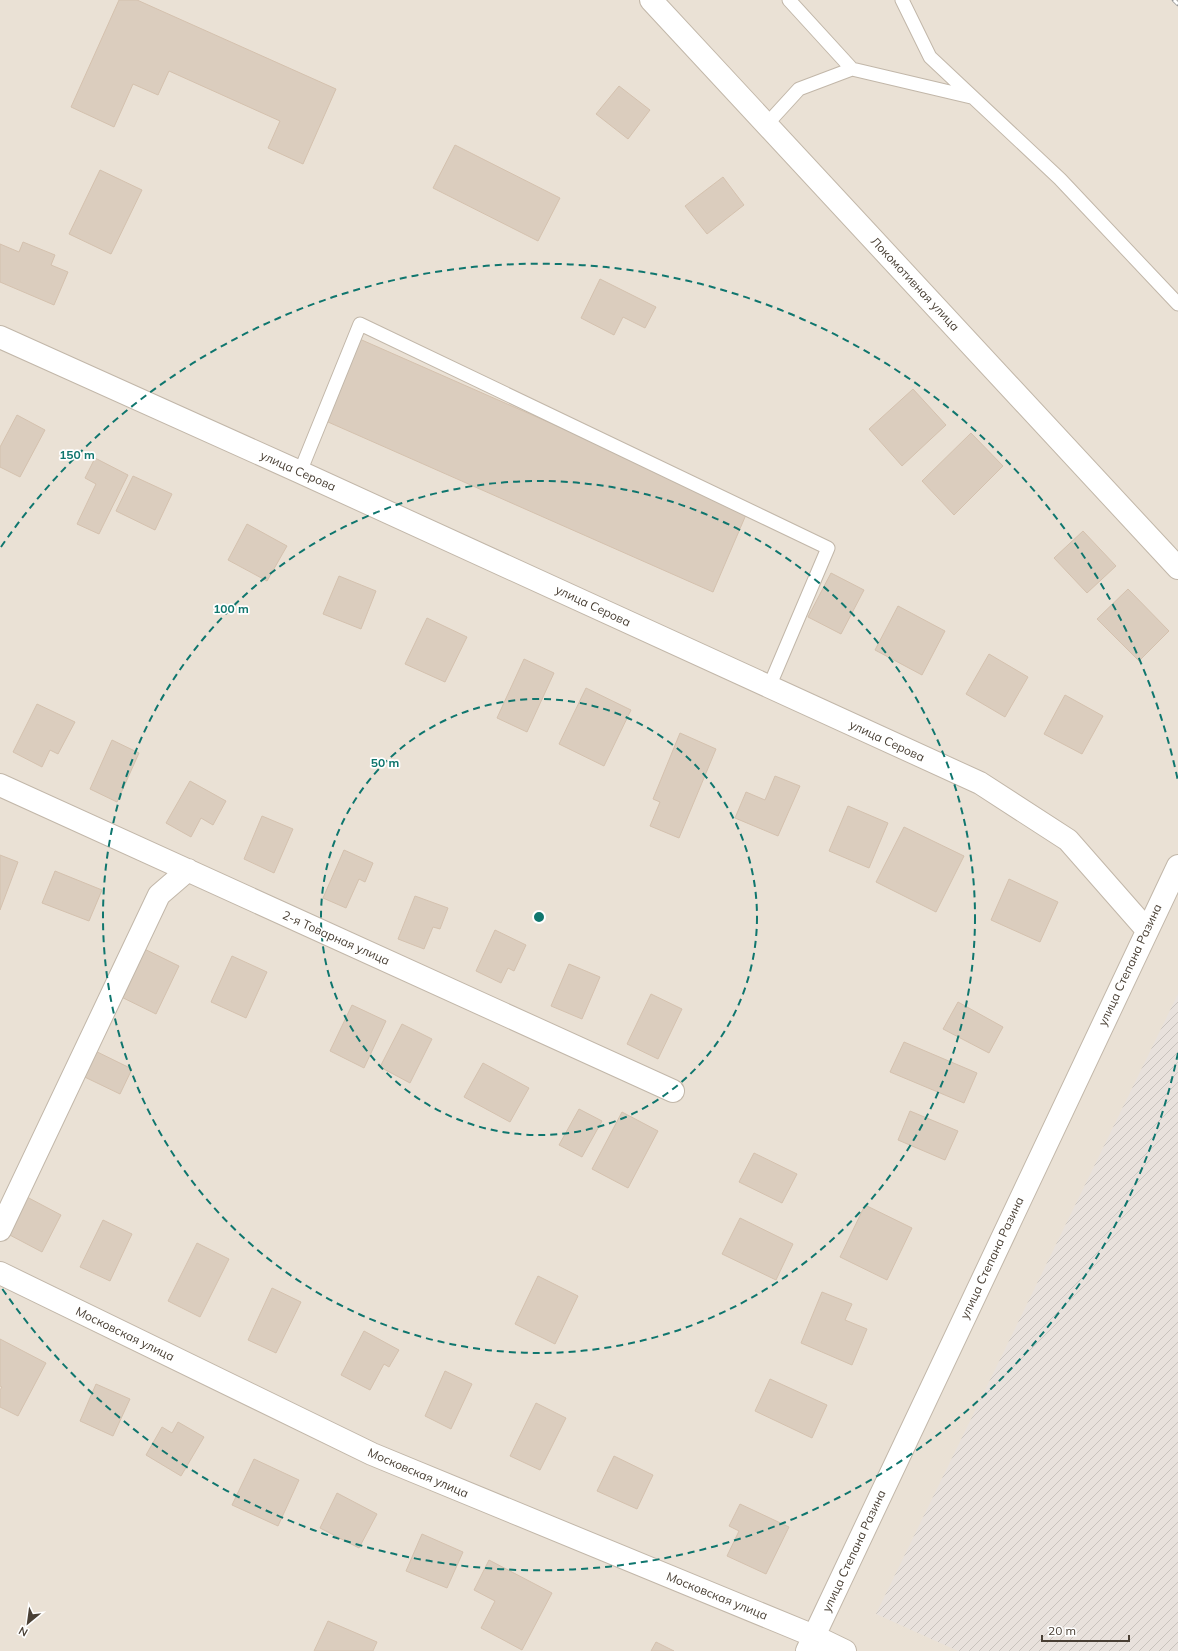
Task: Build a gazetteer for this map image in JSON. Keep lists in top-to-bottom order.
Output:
{
  "streets": {
    "street": [
      "Локомотивная улица",
      "улица Серова",
      "2-я Товарная улица",
      "улица Степана Разина",
      "Московская улица"
    ]
  },
  "crossings": [
    ["улица Серова", "улица Степана Разина"],
    ["улица Степана Разина", "Московская улица"]
  ],
  "scale_bar": "20 m",
  "north": "bottom left",
  "rings": ["150 m", "100 m", "50 m"]
}
